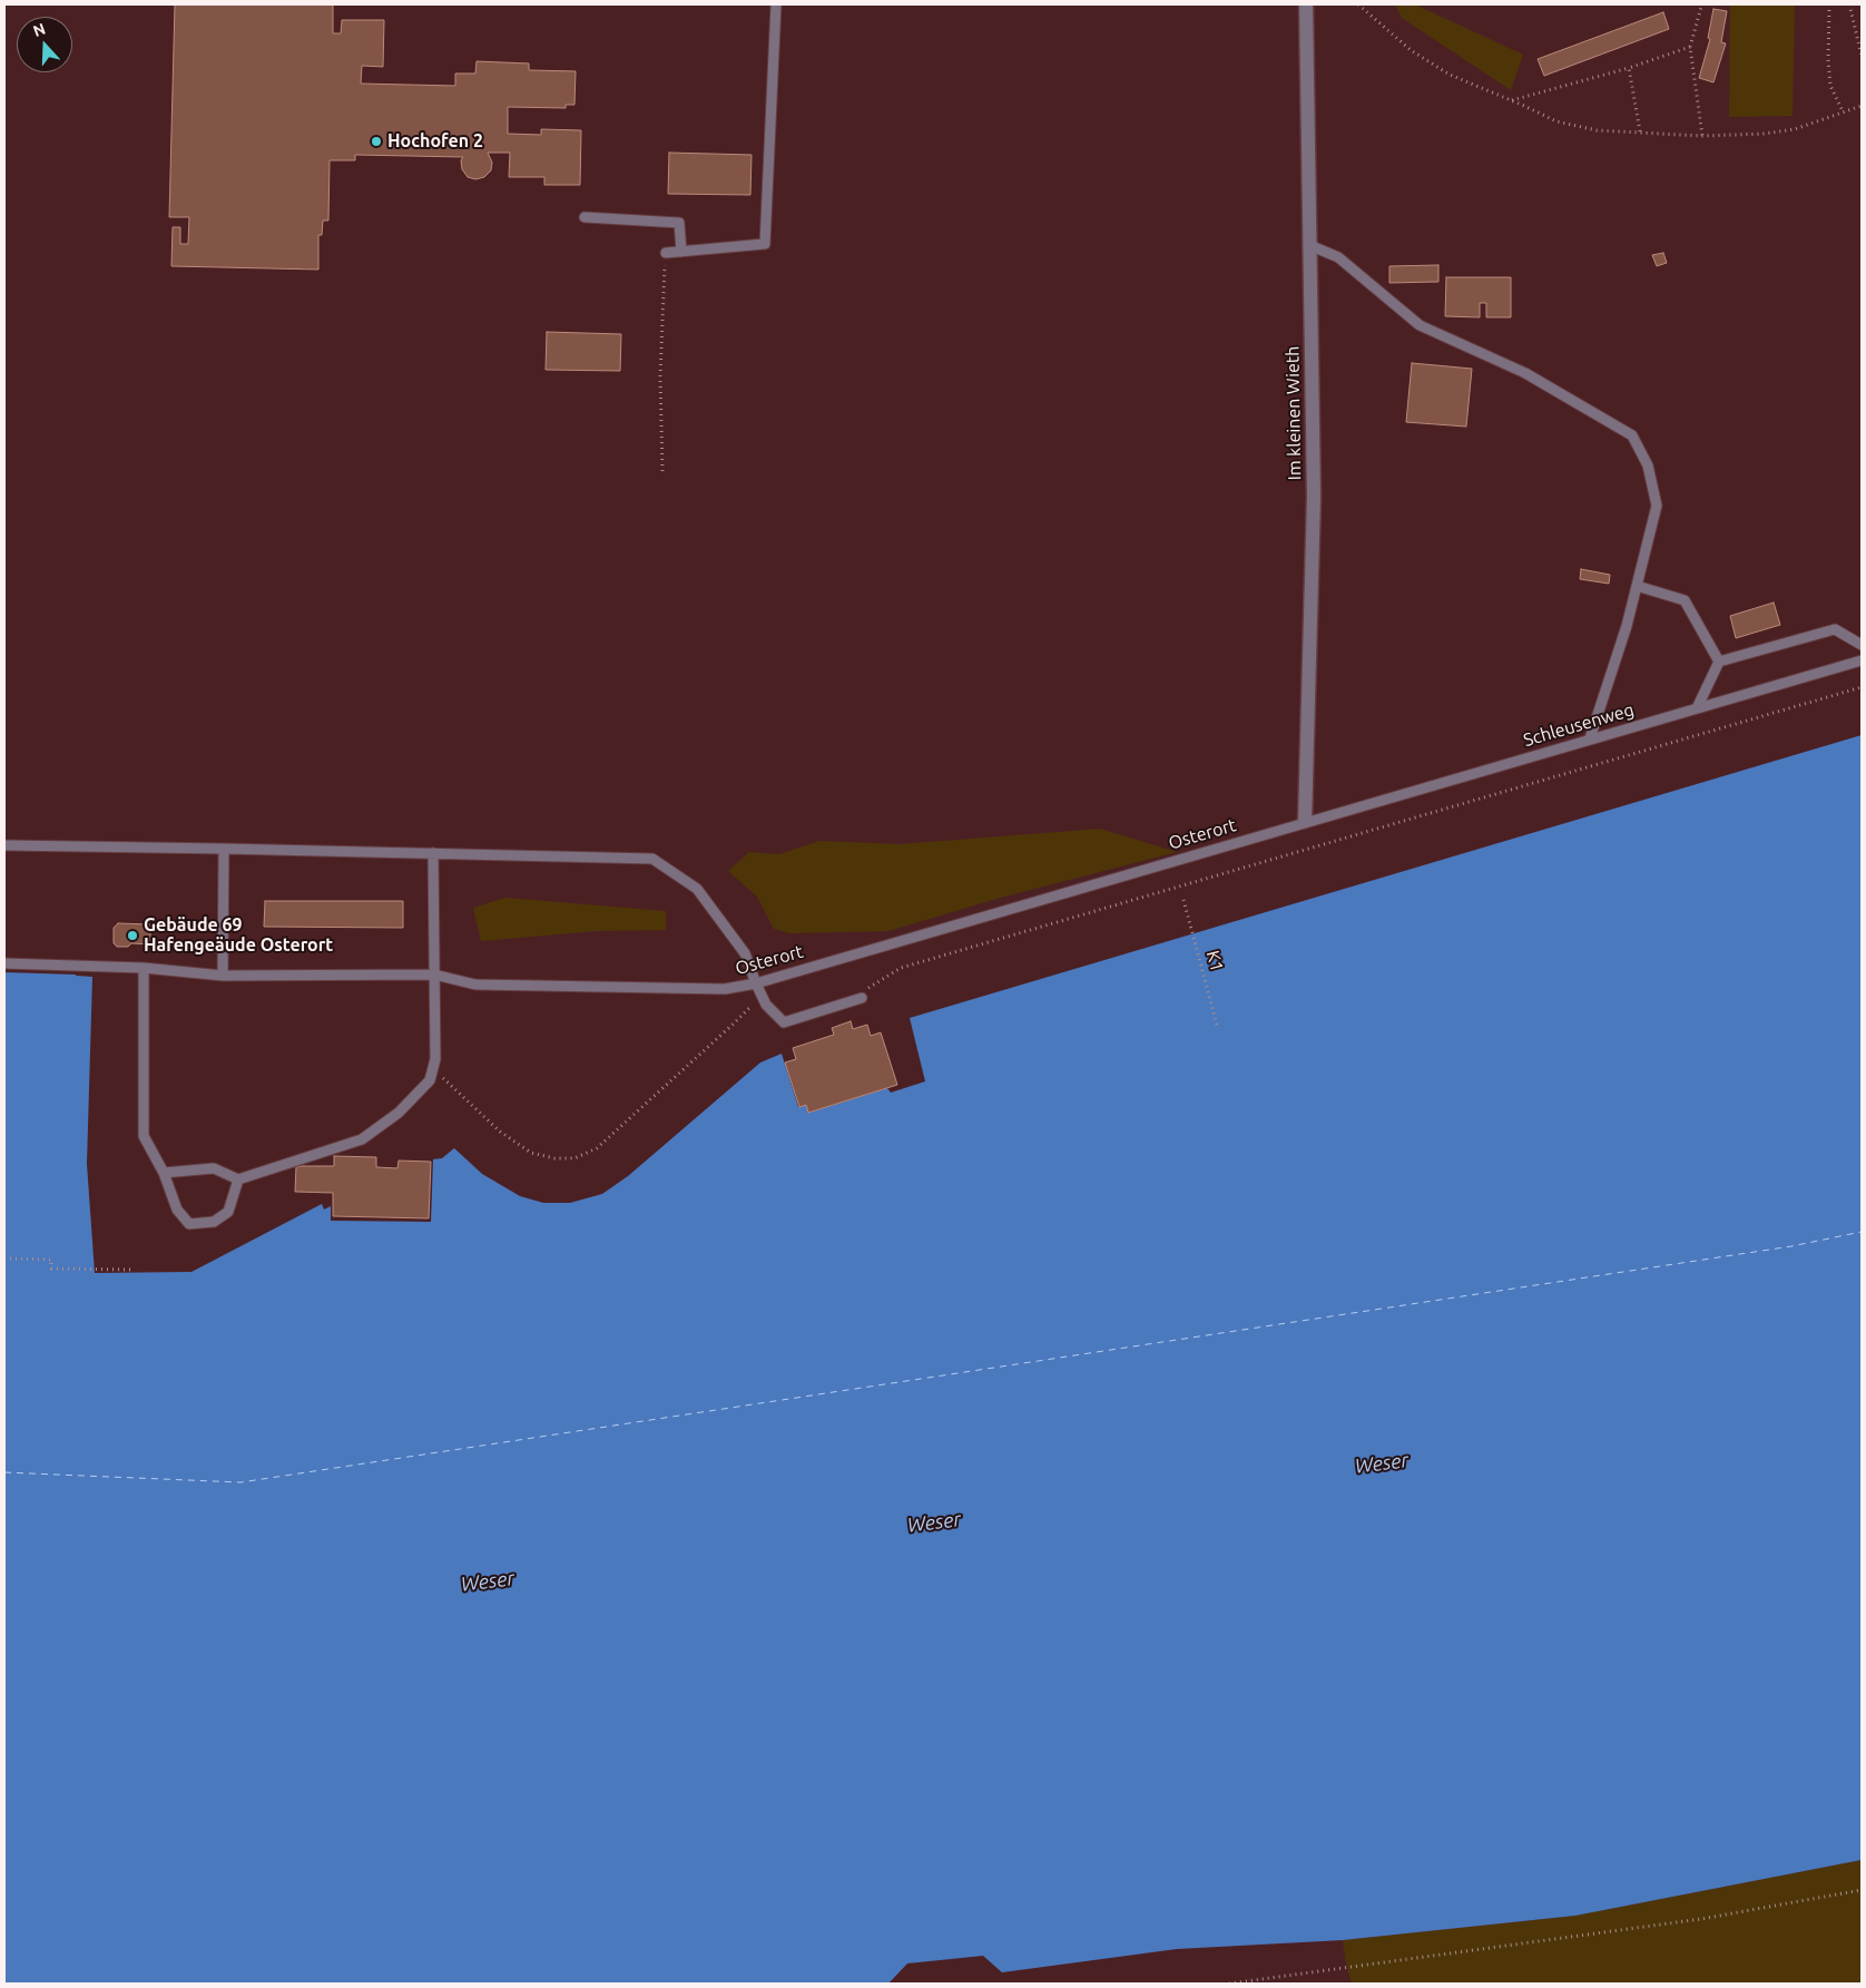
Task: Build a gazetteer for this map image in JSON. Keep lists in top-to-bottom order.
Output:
{
  "streets": {
    "street": ["Im kleinen Wieth"],
    "lane": ["Schleusenweg", "Osterort"],
    "path": ["K1"]
  },
  "crossings": [
    ["Im kleinen Wieth", "Schleusenweg"],
    ["Im kleinen Wieth", "Osterort"],
    ["Schleusenweg", "Osterort"]
  ],
  "water": ["Weser"],
  "places": ["Hochofen 2", "Gebäude 69 Hafengeäude Osterort"],
  "north": "top"
}
